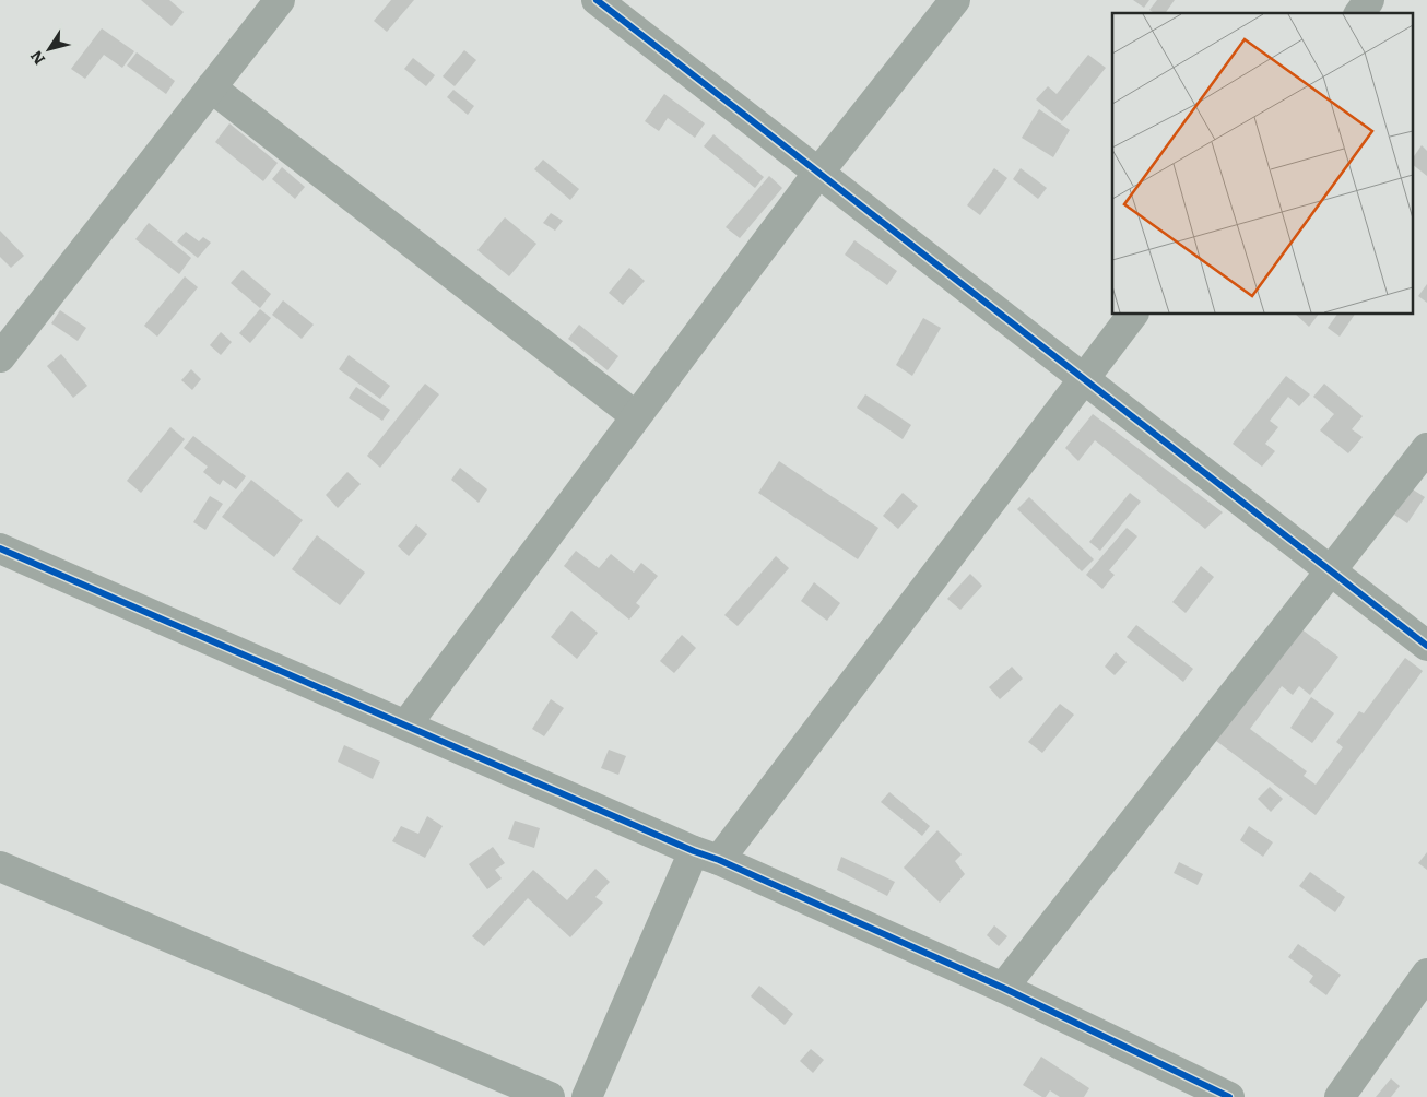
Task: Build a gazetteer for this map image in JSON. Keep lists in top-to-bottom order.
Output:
{
  "north": "bottom left"
}
